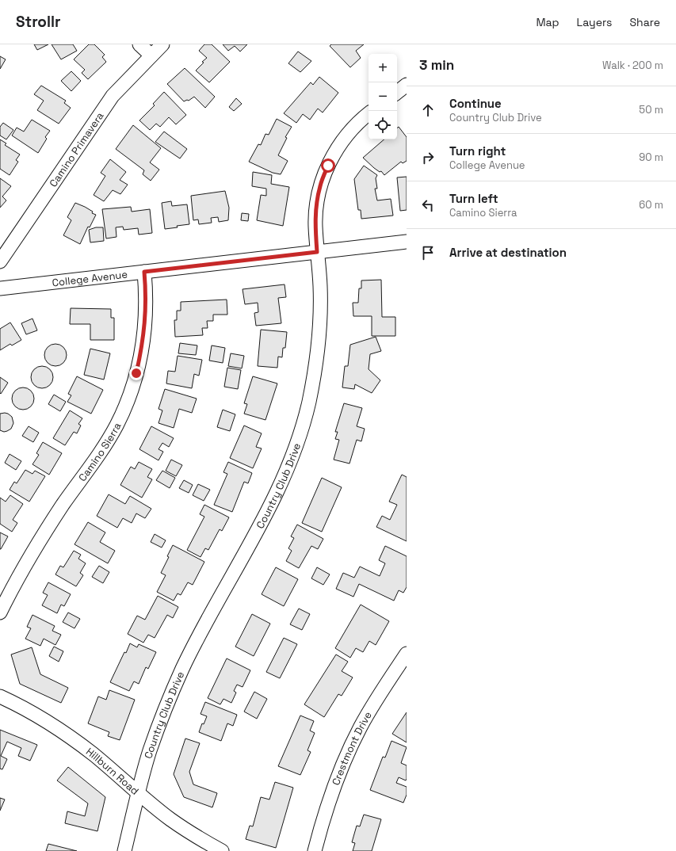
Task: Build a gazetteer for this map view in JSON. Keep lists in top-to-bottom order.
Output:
{
  "streets": {
    "street": [
      "Camino Primavera",
      "College Avenue",
      "Camino Sierra",
      "Country Club Drive",
      "Crestmont Drive",
      "Hillburn Road"
    ]
  },
  "crossings": [
    ["College Avenue", "Camino Sierra"],
    ["College Avenue", "Country Club Drive"],
    ["Country Club Drive", "Hillburn Road"]
  ],
  "page": {
    "header": "Strollr",
    "nav": ["Map", "Layers", "Share"],
    "heading": ["3 min", "Walk · 200 m"],
    "map_buttons": ["+", "−"],
    "list": [
      ["Continue", "Country Club Drive", "50 m"],
      ["Turn right", "College Avenue", "90 m"],
      ["Turn left", "Camino Sierra", "60 m"],
      "Arrive at destination"
    ]
  }
}
